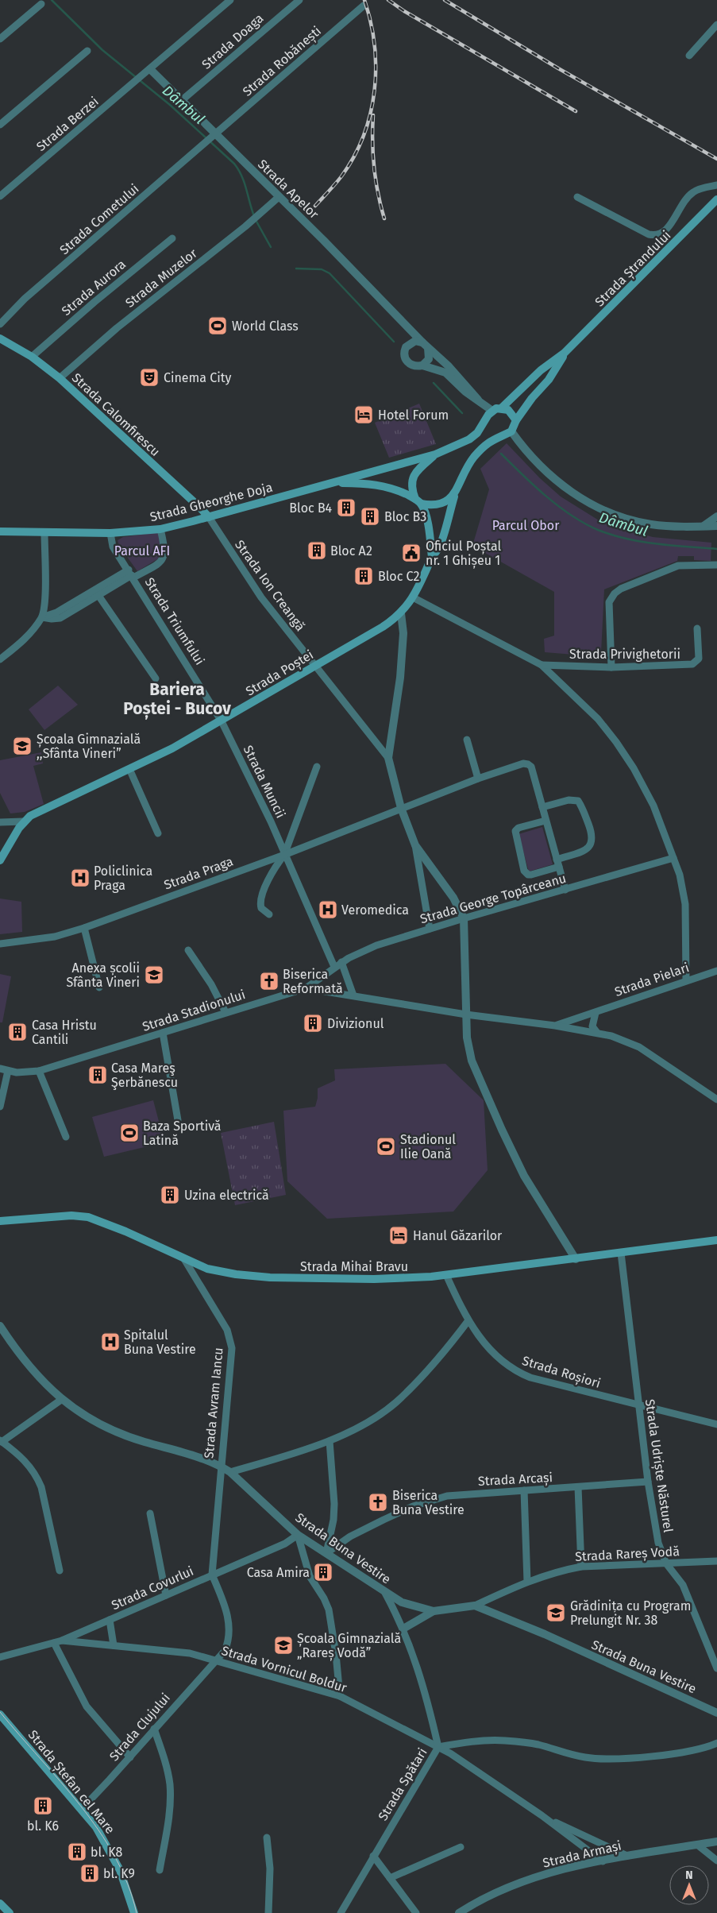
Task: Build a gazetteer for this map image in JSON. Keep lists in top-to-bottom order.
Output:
{
  "streets": {
    "main road": [
      "Strada Ștrandului",
      "Strada Calomfirescu",
      "Strada Gheorghe Doja",
      "Strada Poștei",
      "Strada Mihai Bravu",
      "Strada Ștefan cel Mare"
    ],
    "street": [
      "Strada Doaga",
      "Strada Robănești",
      "Strada Berzei",
      "Strada Apelor",
      "Strada Cometului",
      "Strada Muzelor",
      "Strada Aurora",
      "Strada Ion Creangă",
      "Strada Triumfului",
      "Strada Privighetorii",
      "Strada Muncii",
      "Strada Praga",
      "Strada George Topârceanu",
      "Strada Pielari",
      "Strada Stadionului",
      "Strada Roșiori",
      "Strada Avram Iancu",
      "Strada Udriște Năsturel",
      "Strada Arcași",
      "Strada Buna Vestire",
      "Strada Rareș Vodă",
      "Strada Covurlui",
      "Strada Vornicul Boldur",
      "Strada Clujului",
      "Strada Spătari",
      "Strada Armași"
    ]
  },
  "crossings": [
    ["Strada Doaga", "Strada Apelor"],
    ["Strada Robănești", "Strada Apelor"],
    ["Strada Robănești", "Strada Cometului"],
    ["Strada Berzei", "Strada Apelor"],
    ["Strada Apelor", "Strada Cometului"],
    ["Strada Apelor", "Strada Ștrandului"],
    ["Strada Apelor", "Strada Muzelor"],
    ["Strada Apelor", "Strada Gheorghe Doja"],
    ["Strada Ștrandului", "Strada Gheorghe Doja"],
    ["Strada Muzelor", "Strada Calomfirescu"],
    ["Strada Aurora", "Strada Calomfirescu"],
    ["Strada Calomfirescu", "Strada Gheorghe Doja"],
    ["Strada Calomfirescu", "Strada Ion Creangă"],
    ["Strada Gheorghe Doja", "Strada Ion Creangă"],
    ["Strada Gheorghe Doja", "Strada Triumfului"],
    ["Strada Gheorghe Doja", "Strada Poștei"],
    ["Strada Ion Creangă", "Strada Poștei"],
    ["Strada Triumfului", "Strada Poștei"],
    ["Strada Triumfului", "Strada Muncii"],
    ["Strada Poștei", "Strada Muncii"],
    ["Strada Muncii", "Strada Praga"],
    ["Strada Muncii", "Strada George Topârceanu"],
    ["Strada George Topârceanu", "Strada Stadionului"],
    ["Strada Pielari", "Strada Stadionului"],
    ["Strada Mihai Bravu", "Strada Roșiori"],
    ["Strada Mihai Bravu", "Strada Avram Iancu"],
    ["Strada Mihai Bravu", "Strada Udriște Năsturel"],
    ["Strada Roșiori", "Strada Udriște Năsturel"],
    ["Strada Avram Iancu", "Strada Buna Vestire"],
    ["Strada Avram Iancu", "Strada Covurlui"],
    ["Strada Udriște Năsturel", "Strada Arcași"],
    ["Strada Udriște Năsturel", "Strada Rareș Vodă"],
    ["Strada Arcași", "Strada Buna Vestire"],
    ["Strada Buna Vestire", "Strada Rareș Vodă"],
    ["Strada Buna Vestire", "Strada Covurlui"],
    ["Strada Buna Vestire", "Strada Spătari"],
    ["Strada Covurlui", "Strada Vornicul Boldur"],
    ["Strada Covurlui", "Strada Clujului"],
    ["Strada Vornicul Boldur", "Strada Clujului"],
    ["Strada Vornicul Boldur", "Strada Spătari"],
    ["Strada Vornicul Boldur", "Strada Armași"],
    ["Strada Clujului", "Strada Ștefan cel Mare"]
  ],
  "districts": ["Bariera Poștei - Bucov"],
  "water": ["Dâmbul"],
  "parks": ["Parcul Obor", "Parcul AFI"],
  "places": {
    "sports": ["World Class", "Baza Sportivă Latină", "Stadionul Ilie Oană"],
    "theatre": ["Cinema City"],
    "hotel": ["Hotel Forum", "Hanul Găzarilor"],
    "building": [
      "Bloc B4",
      "Bloc B3",
      "Bloc A2",
      "Bloc C2",
      "Divizionul",
      "Casa Hristu Cantili",
      "Casa Mareş Şerbănescu",
      "Uzina electrică",
      "Casa Amira",
      "bl. K6",
      "bl. K8",
      "bl. K9"
    ],
    "public building": ["Oficiul Poștal nr. 1 Ghișeu 1"],
    "school or university": [
      "Școala Gimnazială ,,Sfânta Vineri”",
      "Anexa școlii Sfânta Vineri",
      "Grădinița cu Program Prelungit Nr. 38",
      "Școala Gimnazială „Rareș Vodă”"
    ],
    "hospital": ["Policlinica Praga", "Veromedica", "Spitalul Buna Vestire"],
    "church": ["Biserica Reformată", "Biserica Buna Vestire"]
  },
  "north": "top"
}
